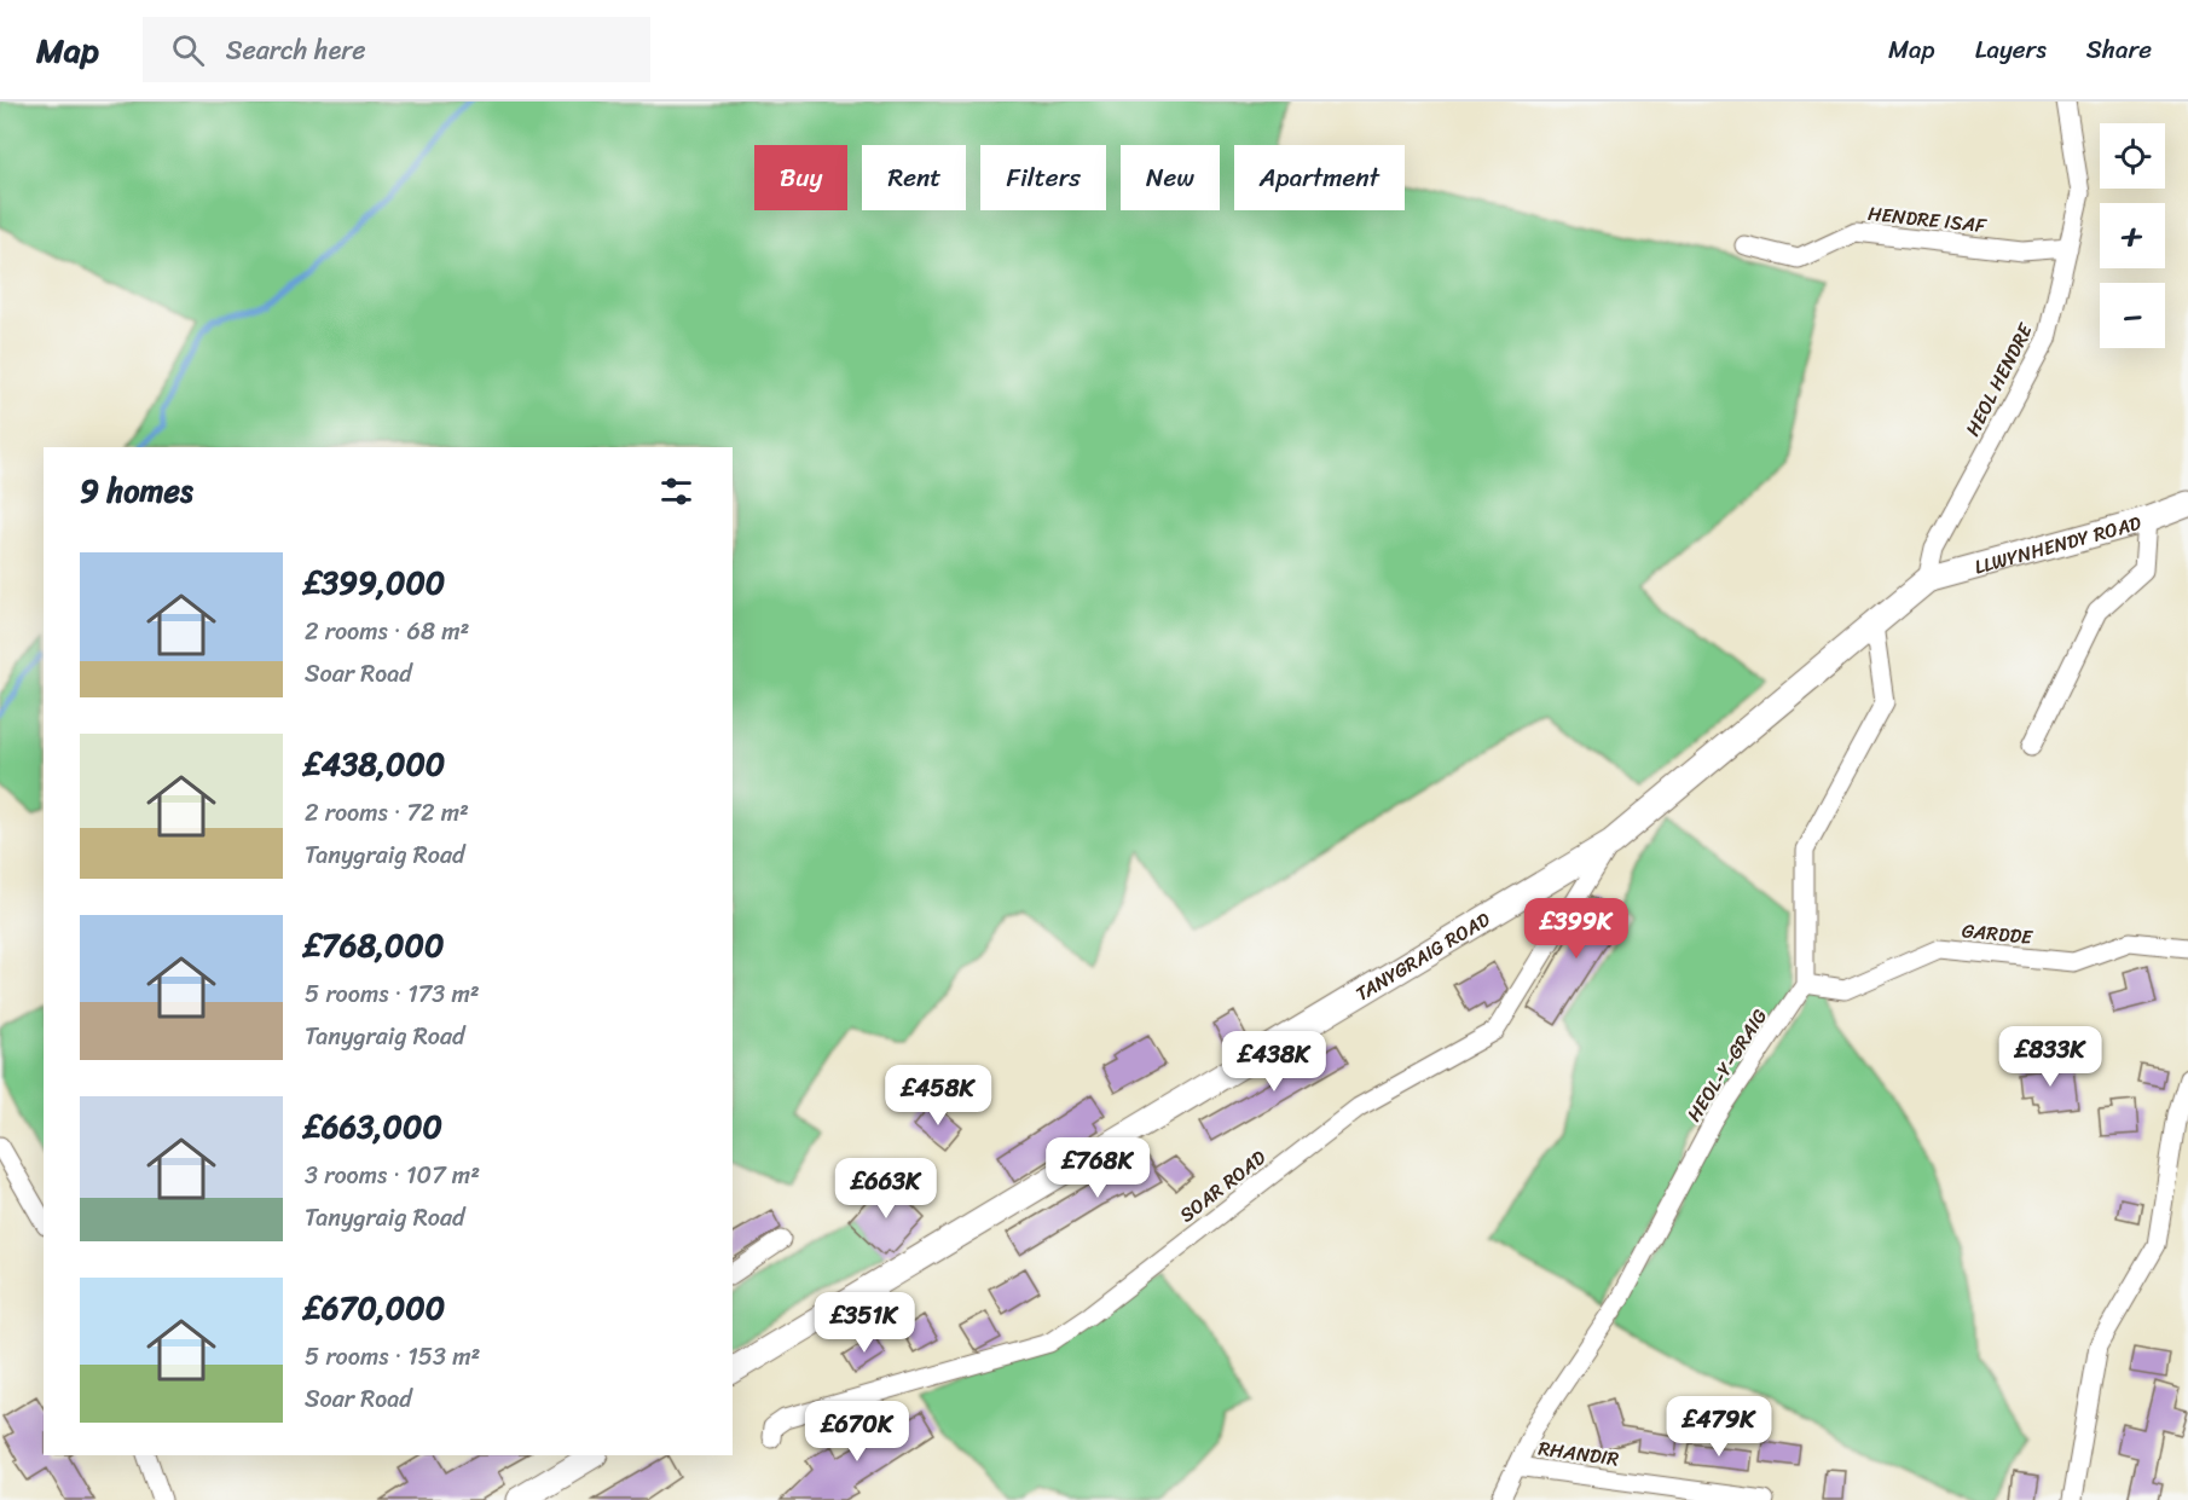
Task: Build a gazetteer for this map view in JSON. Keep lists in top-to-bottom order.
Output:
{
  "streets": {
    "main road": ["LLWYNHENDY ROAD", "TANYGRAIG ROAD"],
    "street": [
      "HENDRE ISAF",
      "HEOL HENDRE",
      "GARDDE",
      "HEOL-Y-GRAIG",
      "SOAR ROAD",
      "RHANDIR"
    ]
  },
  "crossings": [
    ["HENDRE ISAF", "HEOL HENDRE"],
    ["HEOL HENDRE", "LLWYNHENDY ROAD"],
    ["HEOL HENDRE", "TANYGRAIG ROAD"],
    ["LLWYNHENDY ROAD", "TANYGRAIG ROAD"],
    ["GARDDE", "HEOL-Y-GRAIG"],
    ["TANYGRAIG ROAD", "SOAR ROAD"],
    ["HEOL-Y-GRAIG", "RHANDIR"]
  ],
  "page": {
    "header": "Map",
    "search": "Search here",
    "nav": ["Map", "Layers", "Share"],
    "map_buttons": ["+", "−"],
    "chip": [
      "Buy",
      "Rent",
      "Filters",
      "New",
      "Apartment"
    ],
    "heading": "9 homes",
    "list": [
      {
        "name": "£399,000",
        "note": "2 rooms · 68 m² · Soar Road"
      },
      {
        "name": "£438,000",
        "note": "2 rooms · 72 m² · Tanygraig Road"
      },
      {
        "name": "£768,000",
        "note": "5 rooms · 173 m² · Tanygraig Road"
      },
      {
        "name": "£663,000",
        "note": "3 rooms · 107 m² · Tanygraig Road"
      },
      {
        "name": "£670,000",
        "note": "5 rooms · 153 m² · Soar Road"
      }
    ],
    "price": [
      "£399K",
      "£833K",
      "£438K",
      "£458K",
      "£768K",
      "£663K",
      "£351K",
      "£479K",
      "£670K"
    ]
  }
}
